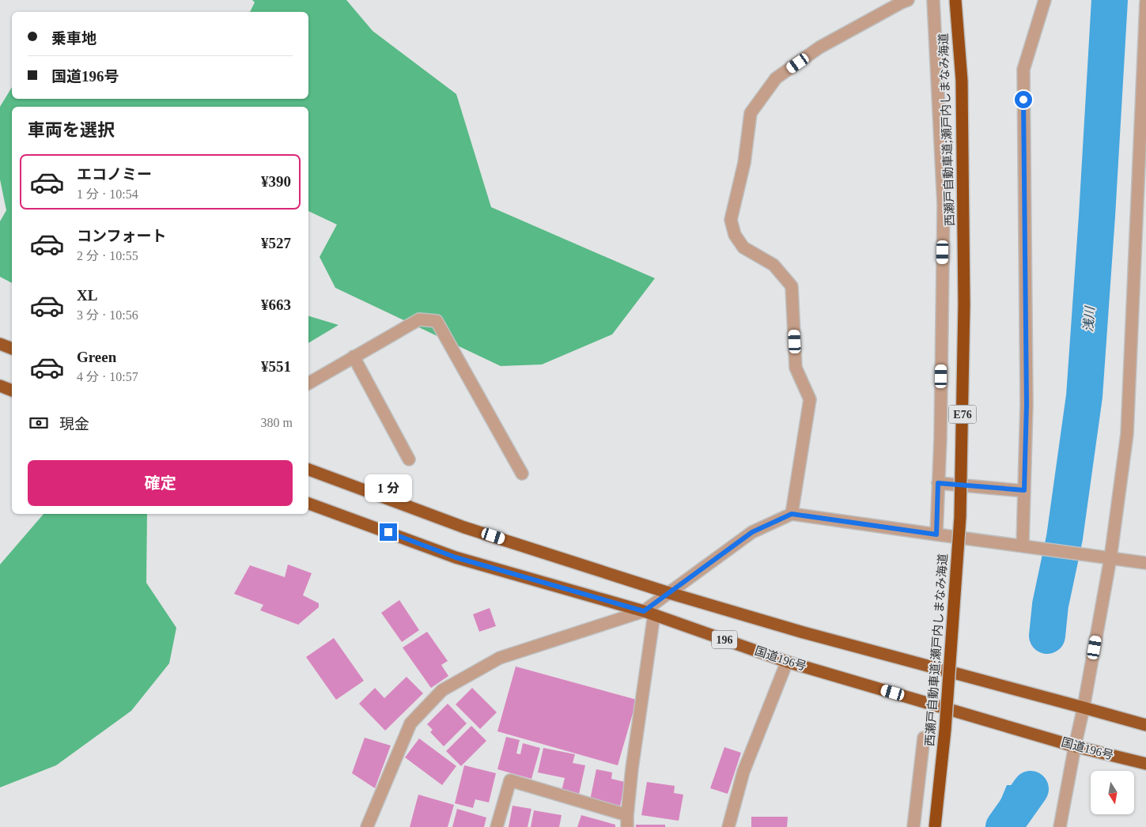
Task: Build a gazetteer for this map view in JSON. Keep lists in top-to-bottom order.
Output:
{
  "streets": {
    "highway": [
      "西瀬戸自動車道;瀬戸内しまなみ海道",
      "E76",
      "196",
      "国道196号"
    ]
  },
  "water": ["浅川"],
  "north": "bottom",
  "page": {
    "banner": ["乗車地", "国道196号"],
    "heading": "車両を選択",
    "list": [
      {
        "name": "エコノミー",
        "note": "1 分 · 10:54",
        "value": "¥390"
      },
      {
        "name": "コンフォート",
        "note": "2 分 · 10:55",
        "value": "¥527"
      },
      {
        "name": "XL",
        "note": "3 分 · 10:56",
        "value": "¥663"
      },
      {
        "name": "Green",
        "note": "4 分 · 10:57",
        "value": "¥551"
      }
    ],
    "pay": ["現金", "380 m"],
    "buttons": "確定",
    "bubble": "1 分"
  }
}
